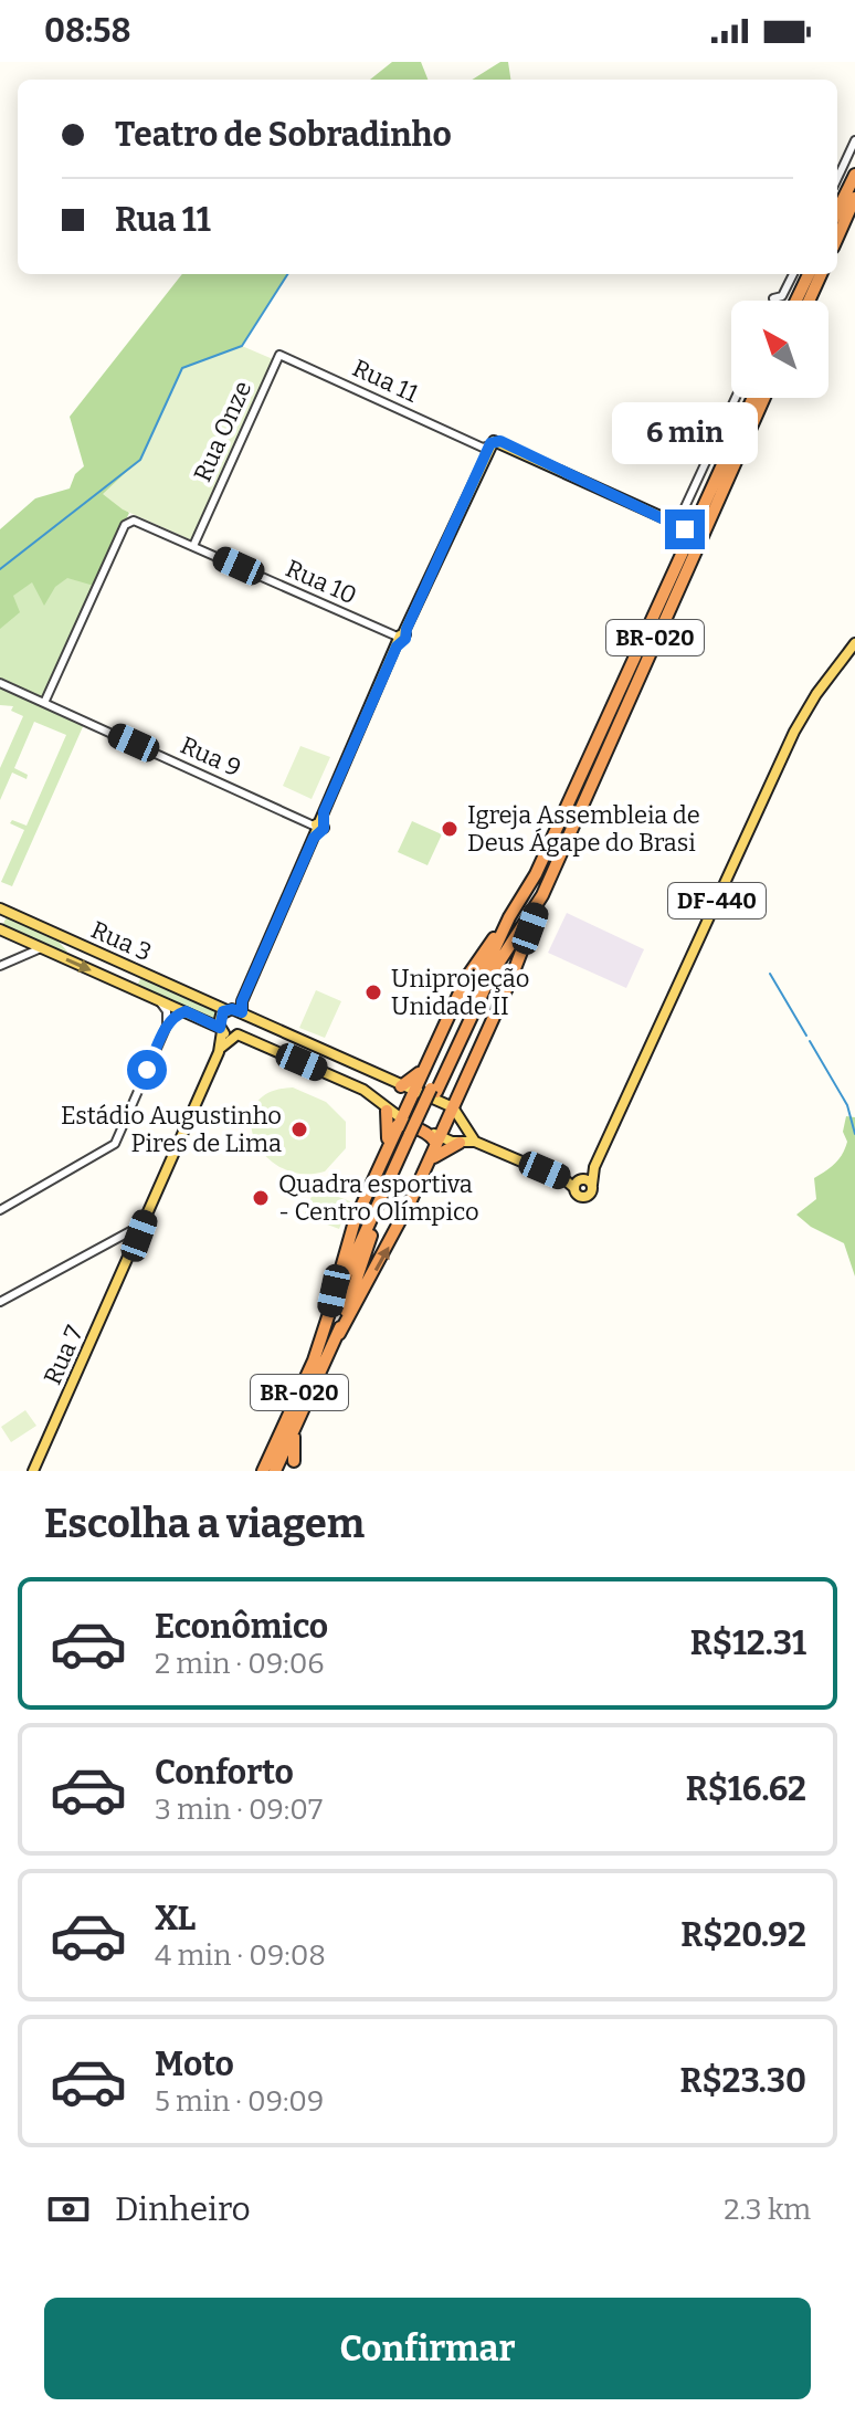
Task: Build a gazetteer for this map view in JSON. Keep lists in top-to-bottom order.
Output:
{
  "streets": {
    "highway": ["BR-020"],
    "main road": [
      "Rua 11",
      "DF-440",
      "Rua 3",
      "Rua 7"
    ],
    "street": ["Rua Onze", "Rua 10", "Rua 9"]
  },
  "crossings": [
    ["Rua 11", "Rua Onze"],
    ["Rua Onze", "Rua 10"],
    ["Rua 10", "Rua 9"],
    ["BR-020", "Rua 3"]
  ],
  "places": [
    "Igreja Assembleia de Deus Ágape do Brasi",
    "Uniprojeção Unidade II",
    "Estádio Augustinho Pires de Lima",
    "Quadra esportiva - Centro Olímpico"
  ],
  "north": "top left",
  "page": {
    "status": "08:58",
    "banner": ["Teatro de Sobradinho", "Rua 11"],
    "bubble": "6 min",
    "heading": "Escolha a viagem",
    "list": [
      {
        "name": "Econômico",
        "note": "2 min · 09:06",
        "value": "R$12.31"
      },
      {
        "name": "Conforto",
        "note": "3 min · 09:07",
        "value": "R$16.62"
      },
      {
        "name": "XL",
        "note": "4 min · 09:08",
        "value": "R$20.92"
      },
      {
        "name": "Moto",
        "note": "5 min · 09:09",
        "value": "R$23.30"
      }
    ],
    "pay": ["Dinheiro", "2.3 km"],
    "buttons": "Confirmar"
  }
}
